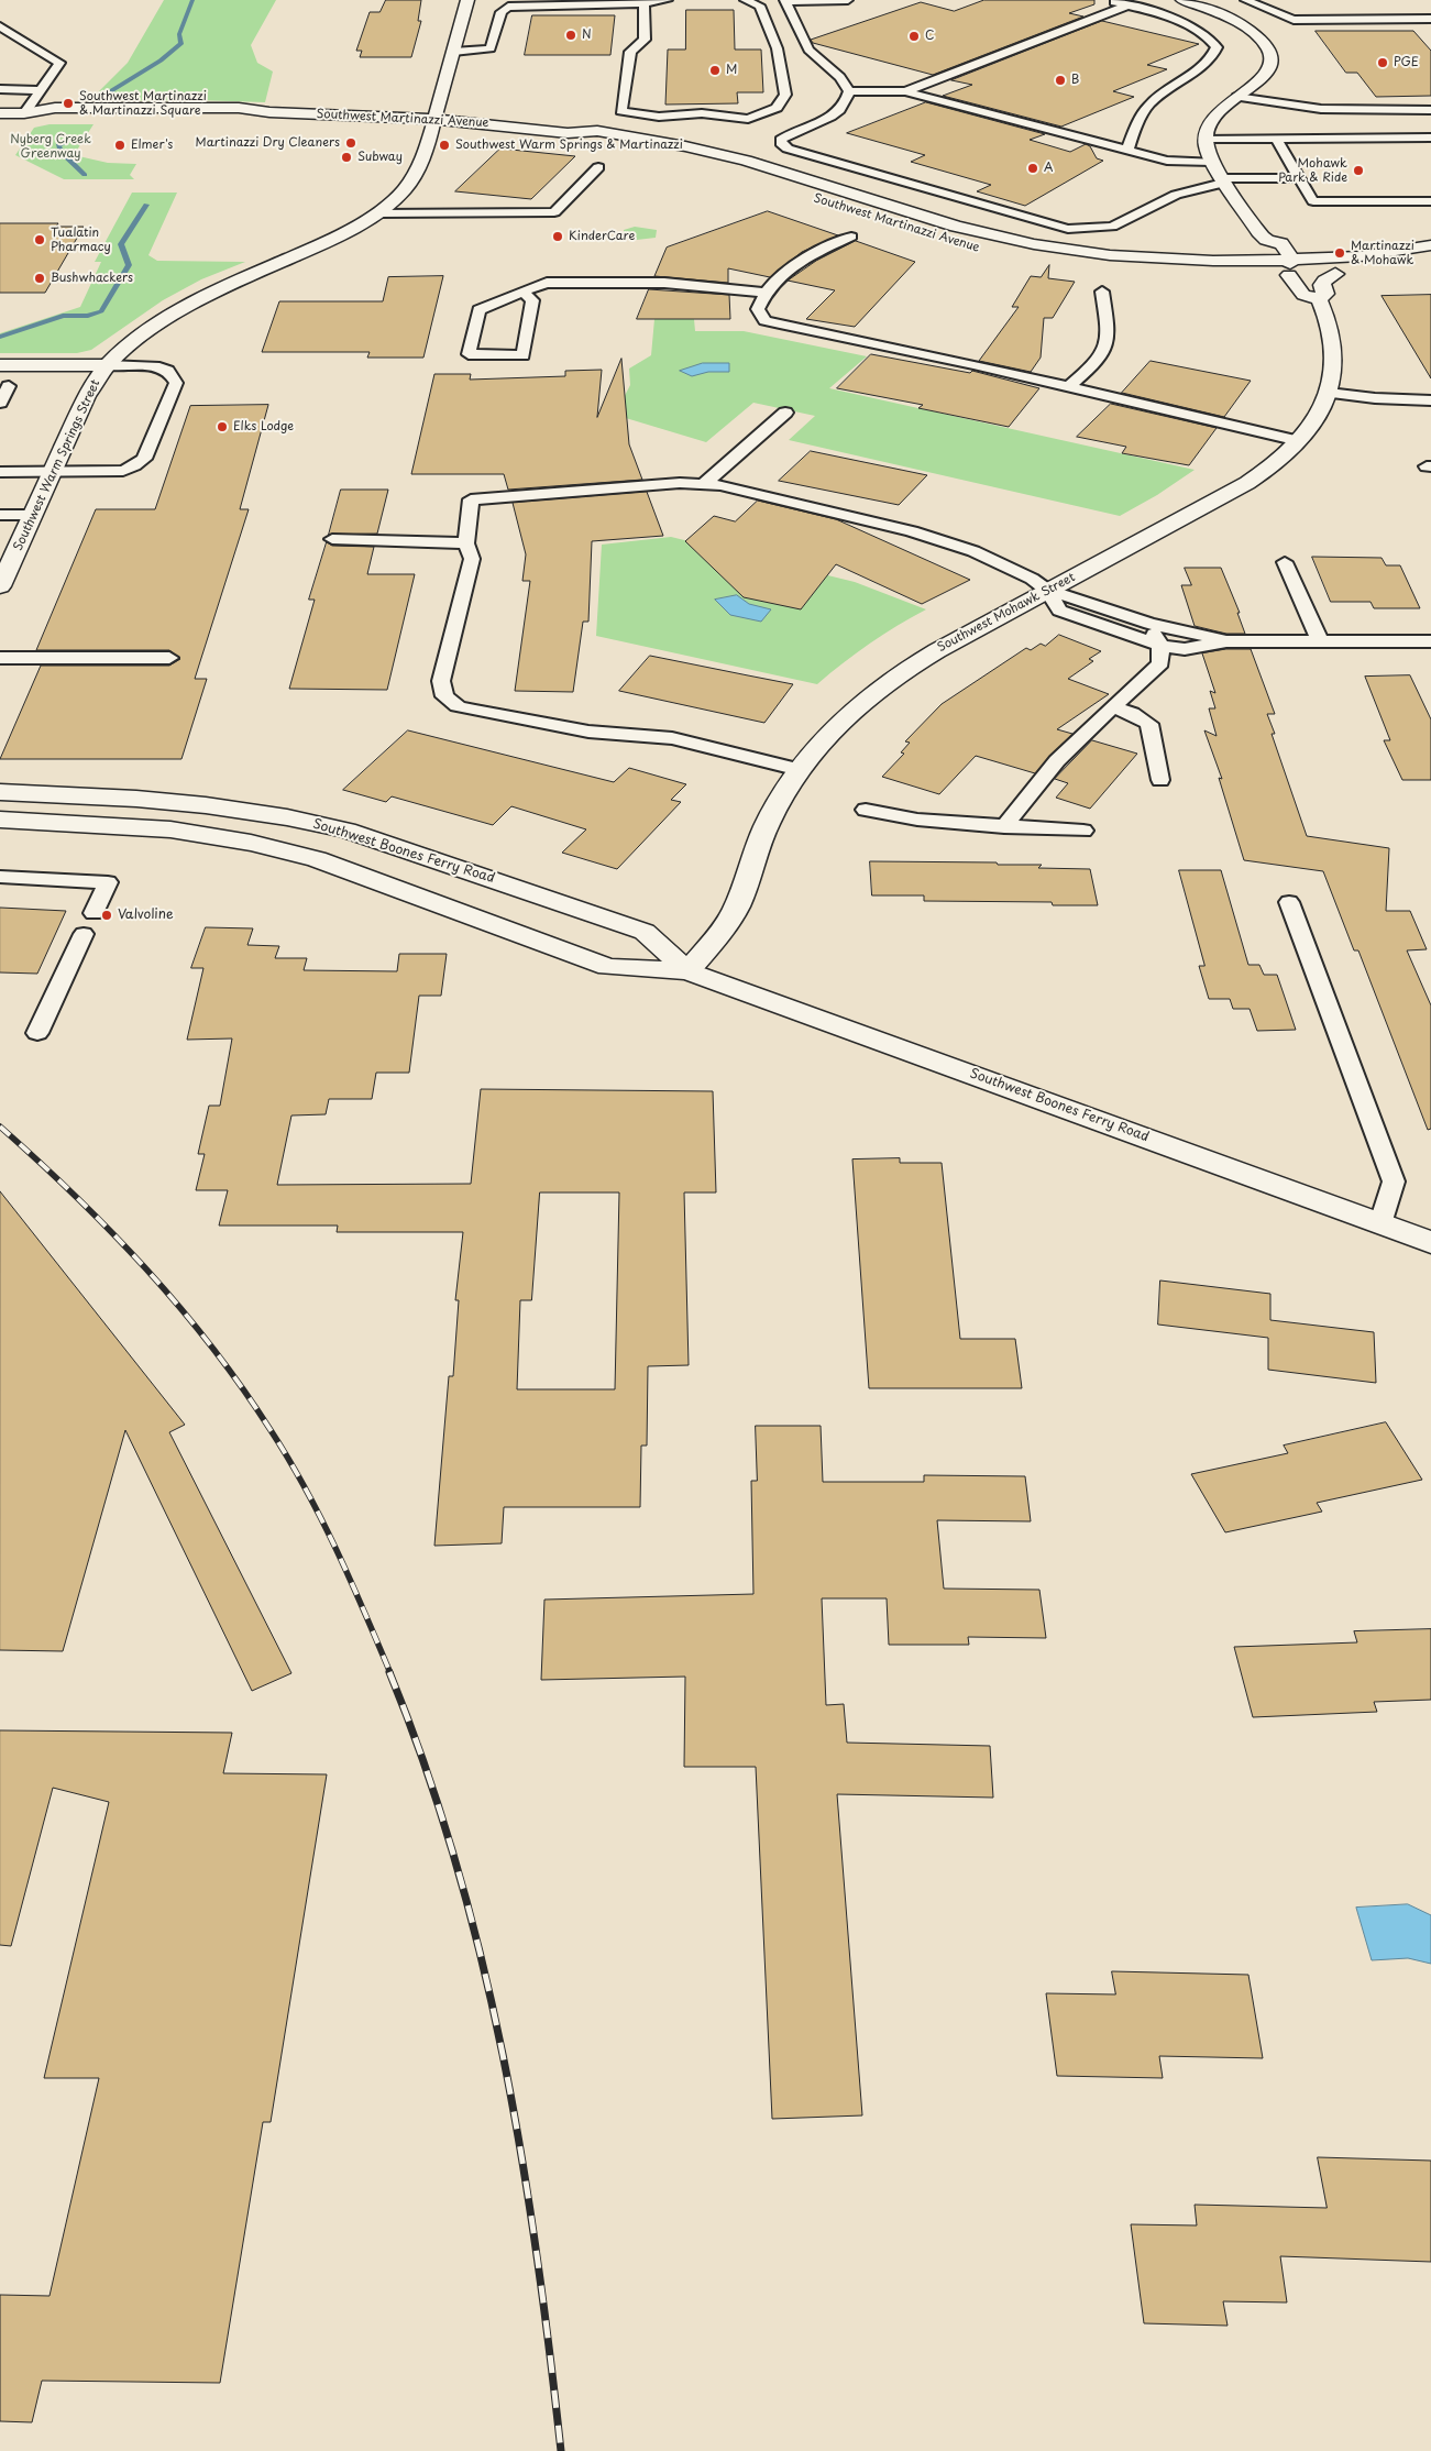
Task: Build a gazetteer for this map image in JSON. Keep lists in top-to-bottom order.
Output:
{
  "streets": {
    "street": [
      "Southwest Martinazzi Avenue",
      "Southwest Warm Springs Street",
      "Southwest Mohawk Street",
      "Southwest Boones Ferry Road"
    ]
  },
  "crossings": [
    ["Southwest Martinazzi Avenue", "Southwest Warm Springs Street"],
    ["Southwest Mohawk Street", "Southwest Boones Ferry Road"]
  ],
  "parks": ["Nyberg Creek Greenway"],
  "places": [
    "N",
    "C",
    "PGE",
    "M",
    "B",
    "Southwest Martinazzi & Martinazzi Square",
    "Martinazzi Dry Cleaners",
    "Elmer's",
    "Southwest Warm Springs & Martinazzi",
    "Subway",
    "A",
    "Mohawk Park & Ride",
    "KinderCare",
    "Tualatin Pharmacy",
    "Martinazzi & Mohawk",
    "Bushwhackers",
    "Elks Lodge",
    "Valvoline"
  ]
}
